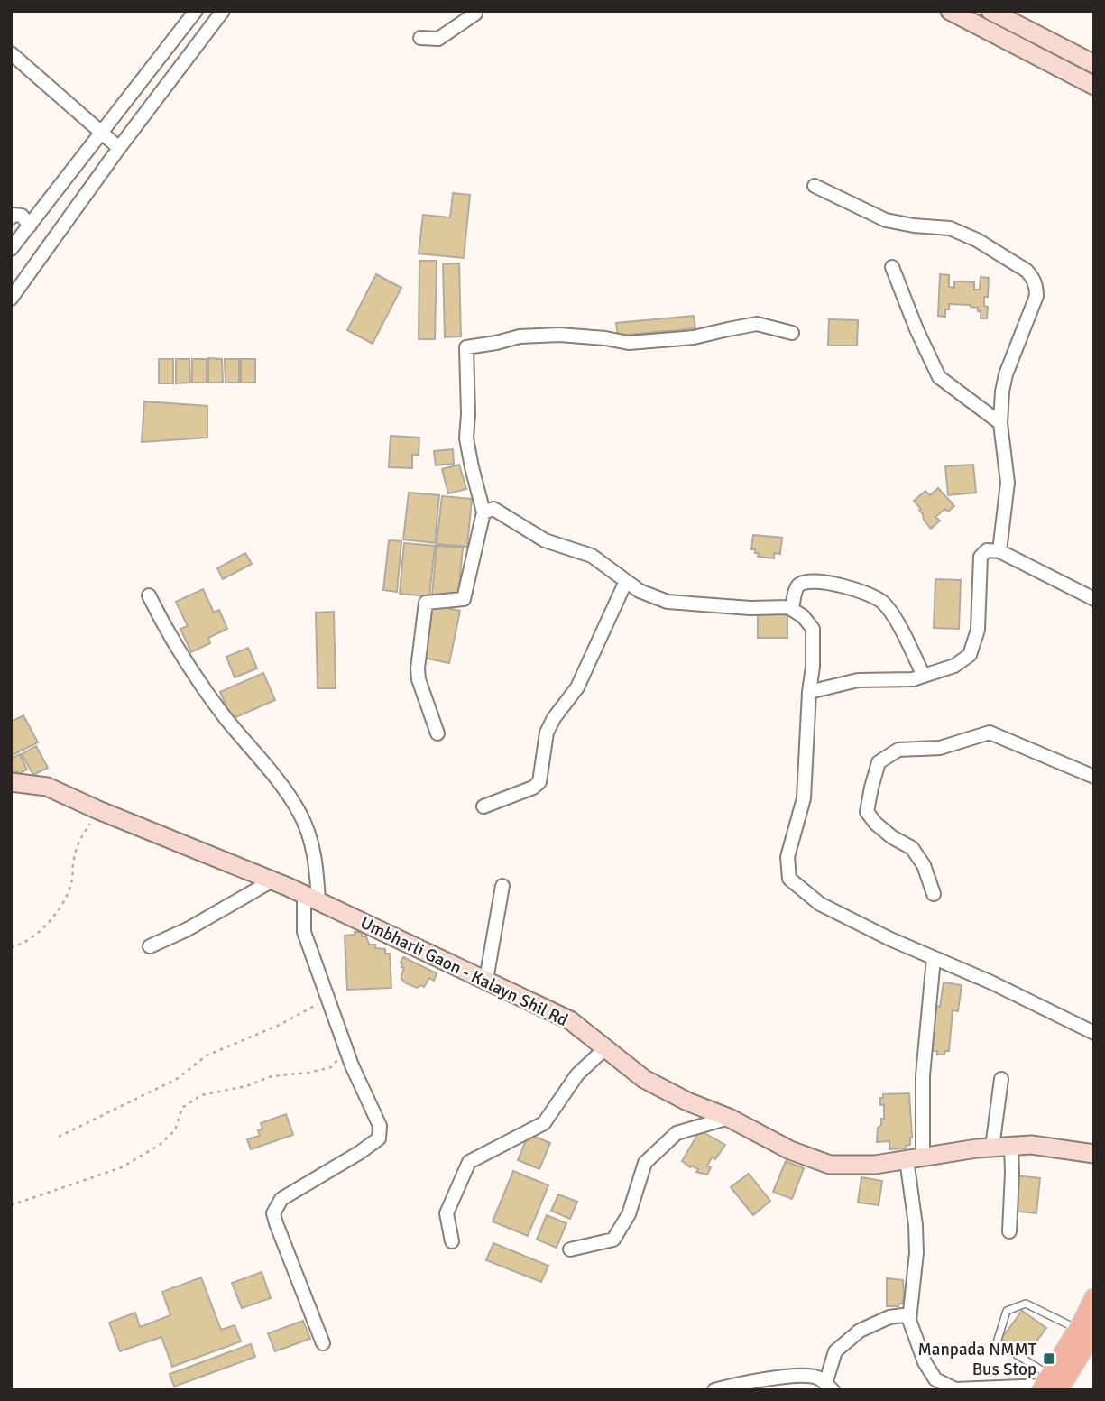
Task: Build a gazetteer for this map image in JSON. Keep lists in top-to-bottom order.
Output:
{
  "streets": {
    "street": ["Umbharli Gaon - Kalayn Shil Rd"]
  },
  "places": {
    "transit": ["Manpada NMMT Bus Stop"]
  }
}
